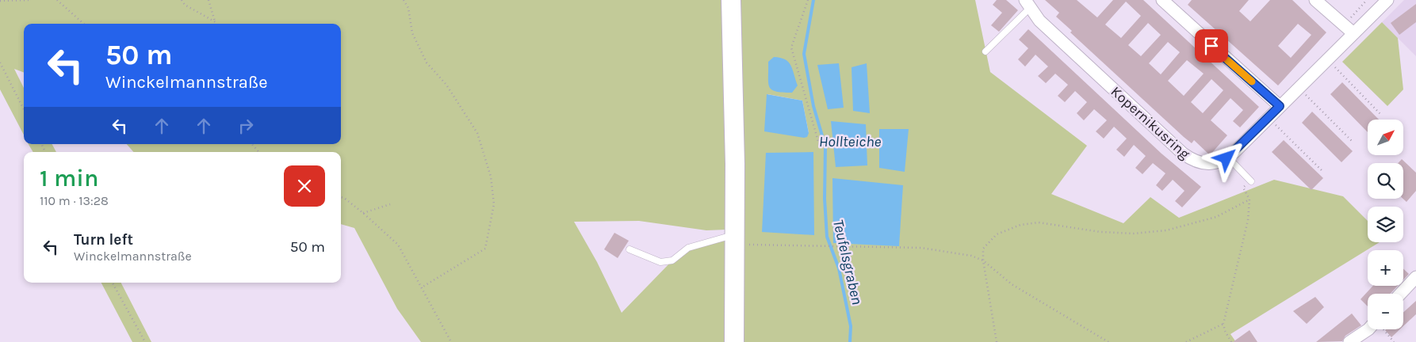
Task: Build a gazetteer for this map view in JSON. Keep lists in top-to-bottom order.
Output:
{
  "streets": {
    "street": ["Kopernikusring"]
  },
  "water": ["Hollteiche", "Teufelsgraben"],
  "north": "top right",
  "page": {
    "turn": ["50 m", "Winckelmannstraße"],
    "map_buttons": ["+", "−"],
    "heading": ["1 min", "110 m · 13:28"],
    "list": [
      {
        "name": "Turn left",
        "note": "Winckelmannstraße",
        "value": "50 m"
      }
    ]
  }
}
